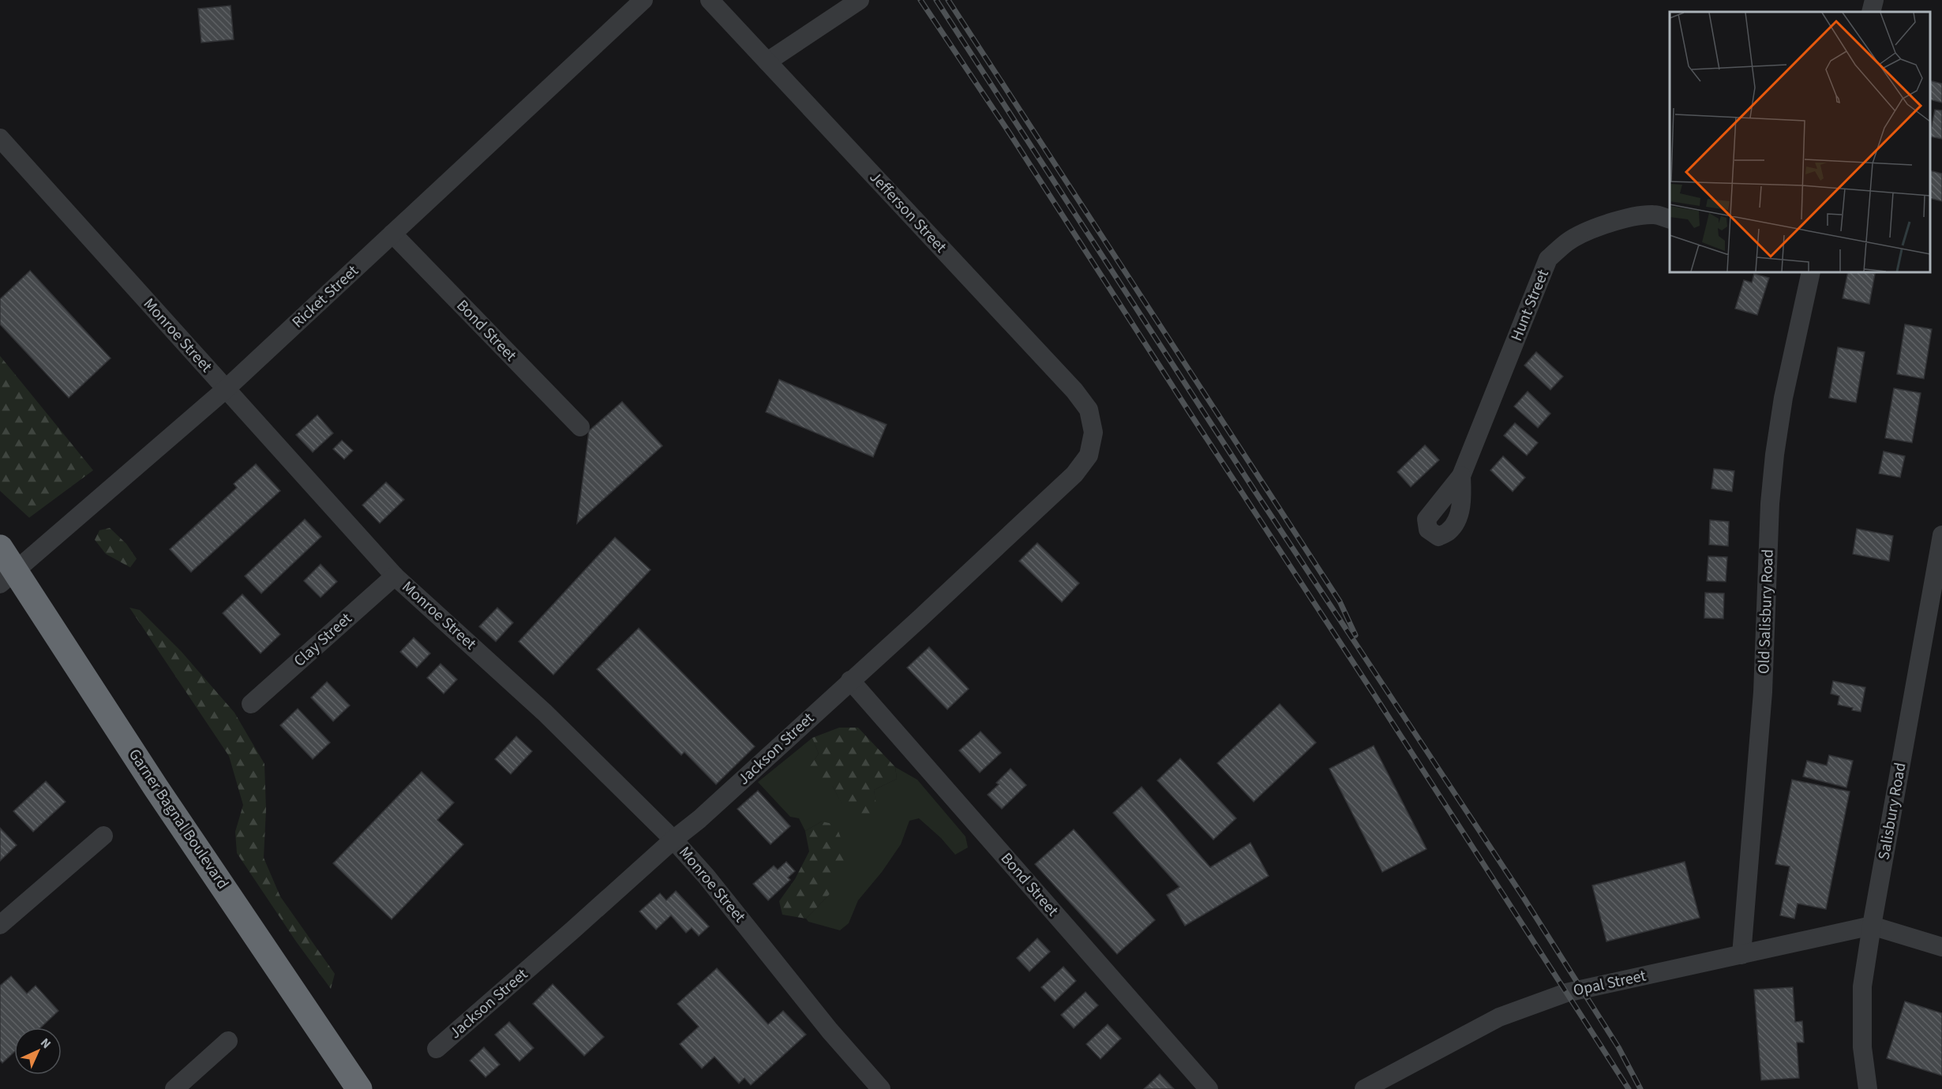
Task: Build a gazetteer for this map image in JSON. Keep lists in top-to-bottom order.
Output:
{
  "streets": {
    "highway": ["Garner Bagnal Boulevard"],
    "street": [
      "Jefferson Street",
      "Ricket Street",
      "Hunt Street",
      "Bond Street",
      "Monroe Street",
      "Old Salisbury Road",
      "Clay Street",
      "Jackson Street",
      "Salisbury Road",
      "Opal Street"
    ]
  },
  "crossings": [
    ["Jefferson Street", "Jackson Street"],
    ["Ricket Street", "Bond Street"],
    ["Ricket Street", "Monroe Street"],
    ["Ricket Street", "Garner Bagnal Boulevard"],
    ["Bond Street", "Jackson Street"],
    ["Monroe Street", "Clay Street"],
    ["Monroe Street", "Jackson Street"],
    ["Old Salisbury Road", "Opal Street"],
    ["Salisbury Road", "Opal Street"]
  ],
  "north": "top right"
}
